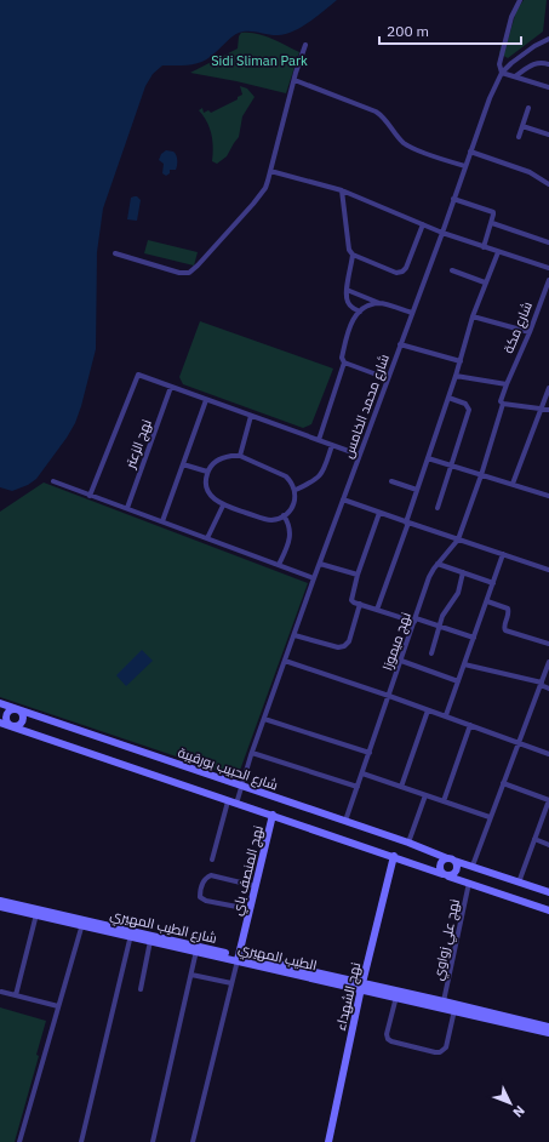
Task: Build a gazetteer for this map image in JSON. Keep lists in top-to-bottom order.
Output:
{
  "streets": {
    "street": [
      "شارع مكة",
      "شارع محمد الخامس",
      "نهج الزعتر",
      "نهج ميموزا",
      "شارع الحبيب بورقيبة",
      "نهج المنصف باي",
      "شارع الطيب المهيري",
      "نهج علي زواوي",
      "نهج الشهداء"
    ]
  },
  "crossings": [
    ["شارع مكة", "نهج ميموزا"],
    ["شارع محمد الخامس", "شارع الحبيب بورقيبة"],
    ["نهج ميموزا", "شارع الحبيب بورقيبة"],
    ["نهج المنصف باي", "شارع الطيب المهيري"],
    ["شارع الطيب المهيري", "نهج علي زواوي"],
    ["شارع الطيب المهيري", "نهج الشهداء"]
  ],
  "parks": ["Sidi Sliman Park"],
  "scale_bar": "200 m",
  "north": "bottom right"
}
